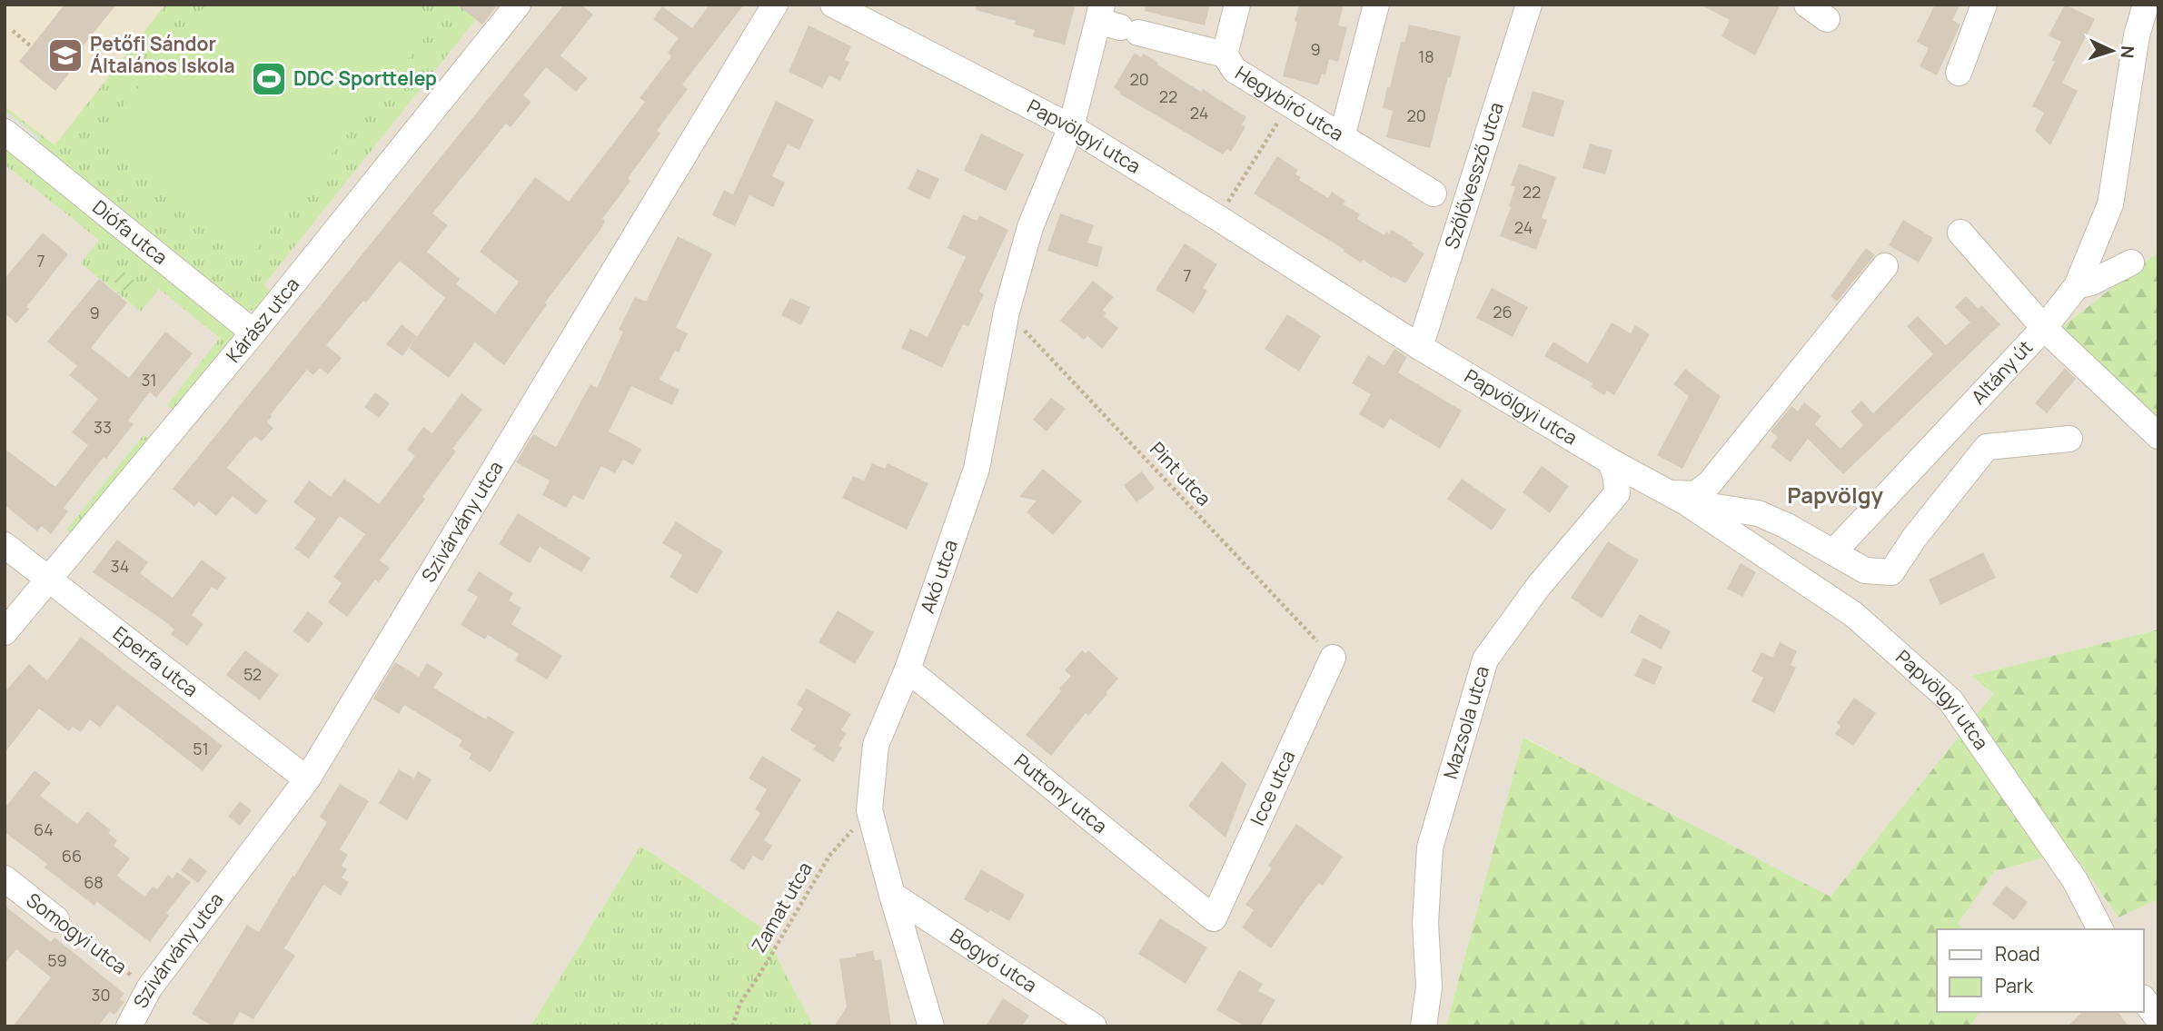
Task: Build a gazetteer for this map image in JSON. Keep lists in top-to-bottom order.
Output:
{
  "streets": {
    "street": [
      "Hegybíró utca",
      "Papvölgyi utca",
      "Szőlővessző utca",
      "Diófa utca",
      "Kárász utca",
      "Altány út",
      "Szivárvány utca",
      "Akó utca",
      "Eperfa utca",
      "Mazsola utca",
      "Icce utca",
      "Puttony utca",
      "Somogyi utca",
      "Bogyó utca"
    ],
    "path": ["Pint utca", "Zamat utca"]
  },
  "crossings": [
    ["Hegybíró utca", "Akó utca"],
    ["Papvölgyi utca", "Szőlővessző utca"],
    ["Papvölgyi utca", "Akó utca"],
    ["Papvölgyi utca", "Mazsola utca"],
    ["Diófa utca", "Kárász utca"],
    ["Kárász utca", "Eperfa utca"],
    ["Pint utca", "Akó utca"],
    ["Pint utca", "Icce utca"],
    ["Szivárvány utca", "Eperfa utca"],
    ["Szivárvány utca", "Somogyi utca"],
    ["Akó utca", "Puttony utca"],
    ["Akó utca", "Zamat utca"],
    ["Akó utca", "Bogyó utca"],
    ["Icce utca", "Puttony utca"]
  ],
  "districts": ["Papvölgy"],
  "places": {
    "school or university": ["Petőfi Sándor Általános Iskola"],
    "sports": ["DDC Sporttelep"]
  },
  "house_numbers": [
    "9",
    "18",
    "20",
    "22",
    "24",
    "20",
    "22",
    "24",
    "7",
    "7",
    "26",
    "9",
    "31",
    "33",
    "34",
    "52",
    "51",
    "64",
    "66",
    "68",
    "59",
    "30"
  ],
  "legend": ["Road", "Park"],
  "north": "right"
}
